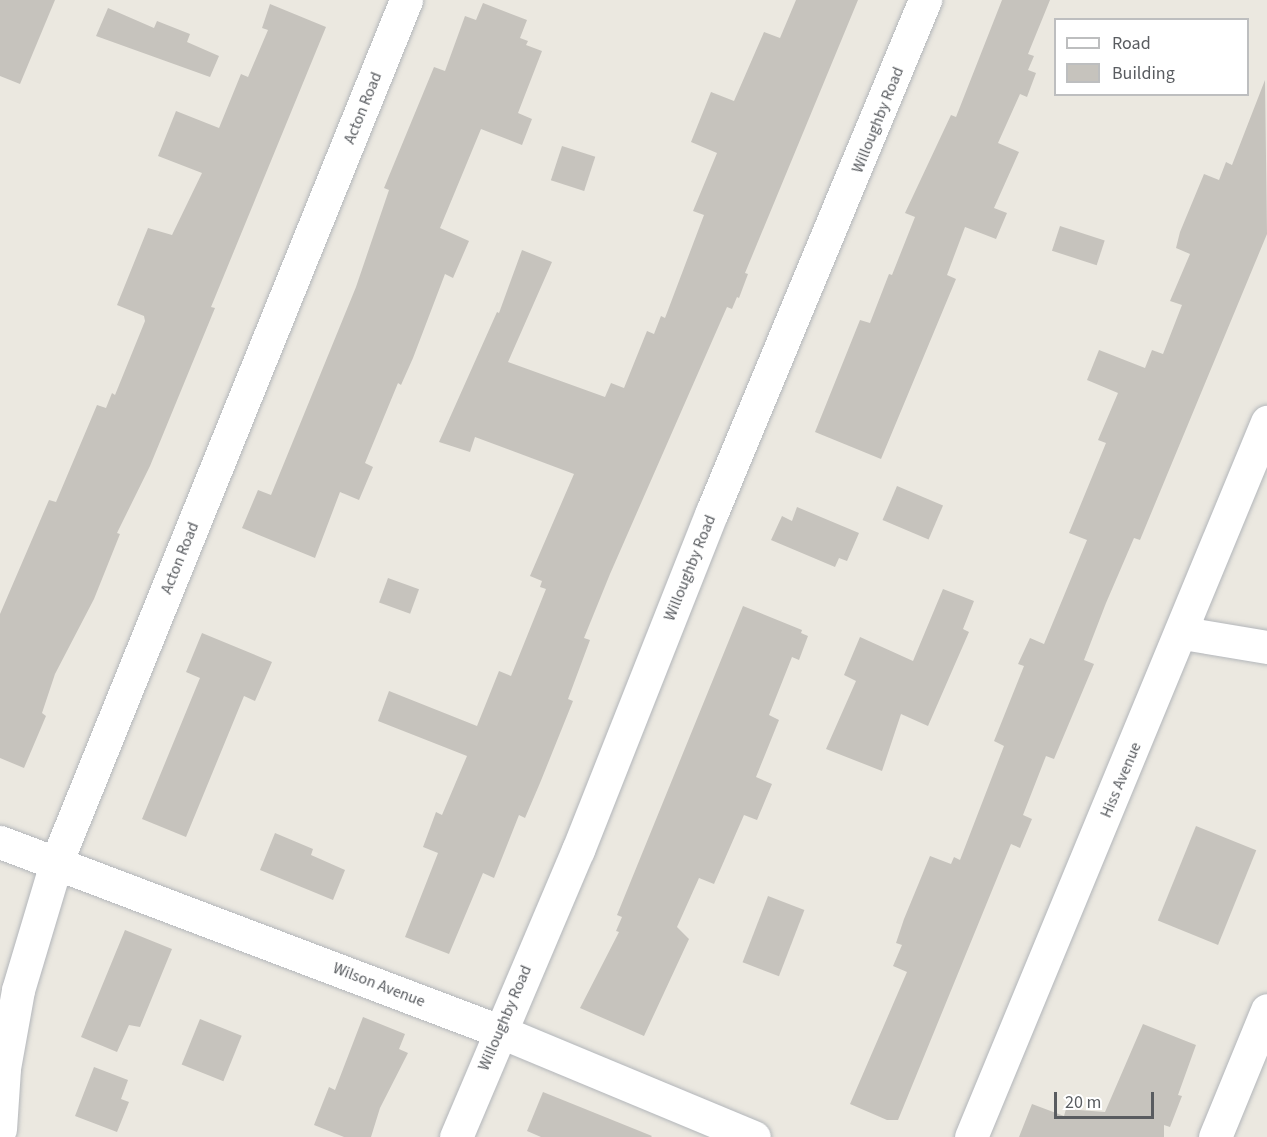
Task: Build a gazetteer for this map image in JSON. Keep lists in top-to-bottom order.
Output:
{
  "streets": {
    "street": [
      "Acton Road",
      "Willoughby Road",
      "Hiss Avenue",
      "Wilson Avenue"
    ]
  },
  "crossings": [
    ["Acton Road", "Wilson Avenue"],
    ["Willoughby Road", "Wilson Avenue"]
  ],
  "legend": ["Road", "Building"],
  "scale_bar": "20 m"
}
